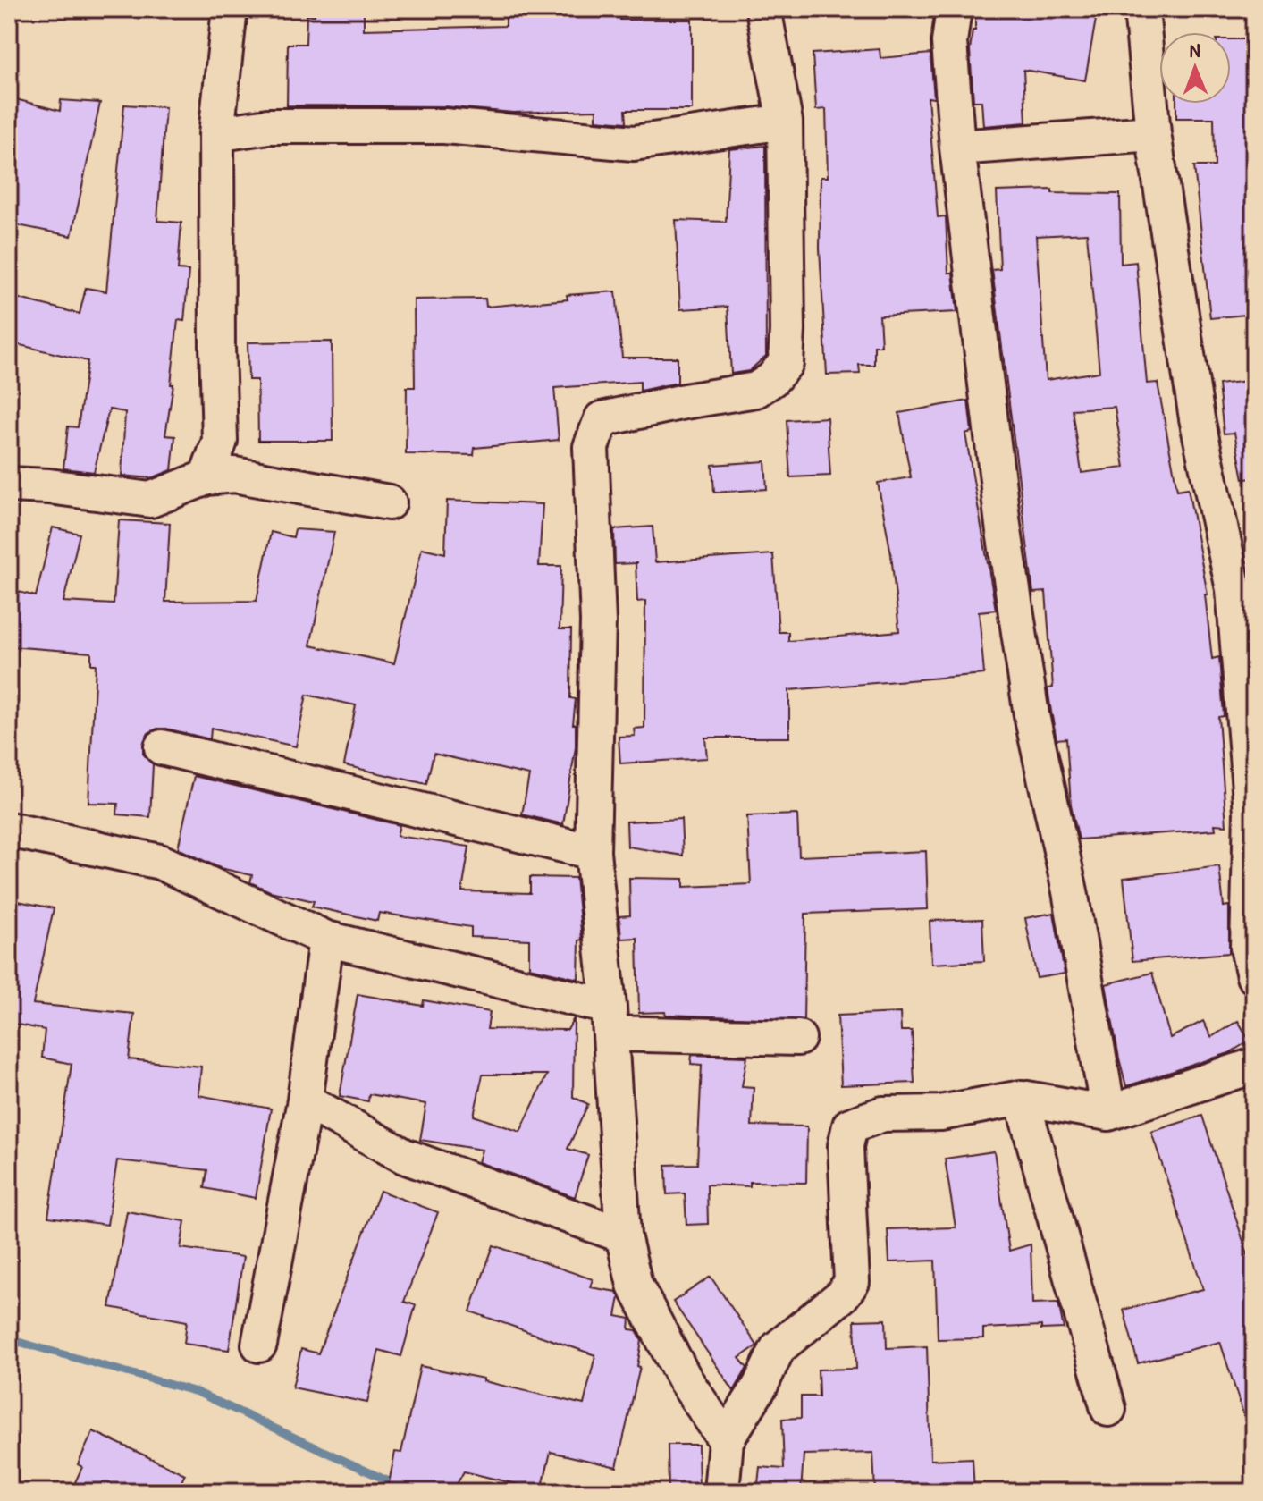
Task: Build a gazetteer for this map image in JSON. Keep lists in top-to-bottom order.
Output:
{
  "north": "top"
}
